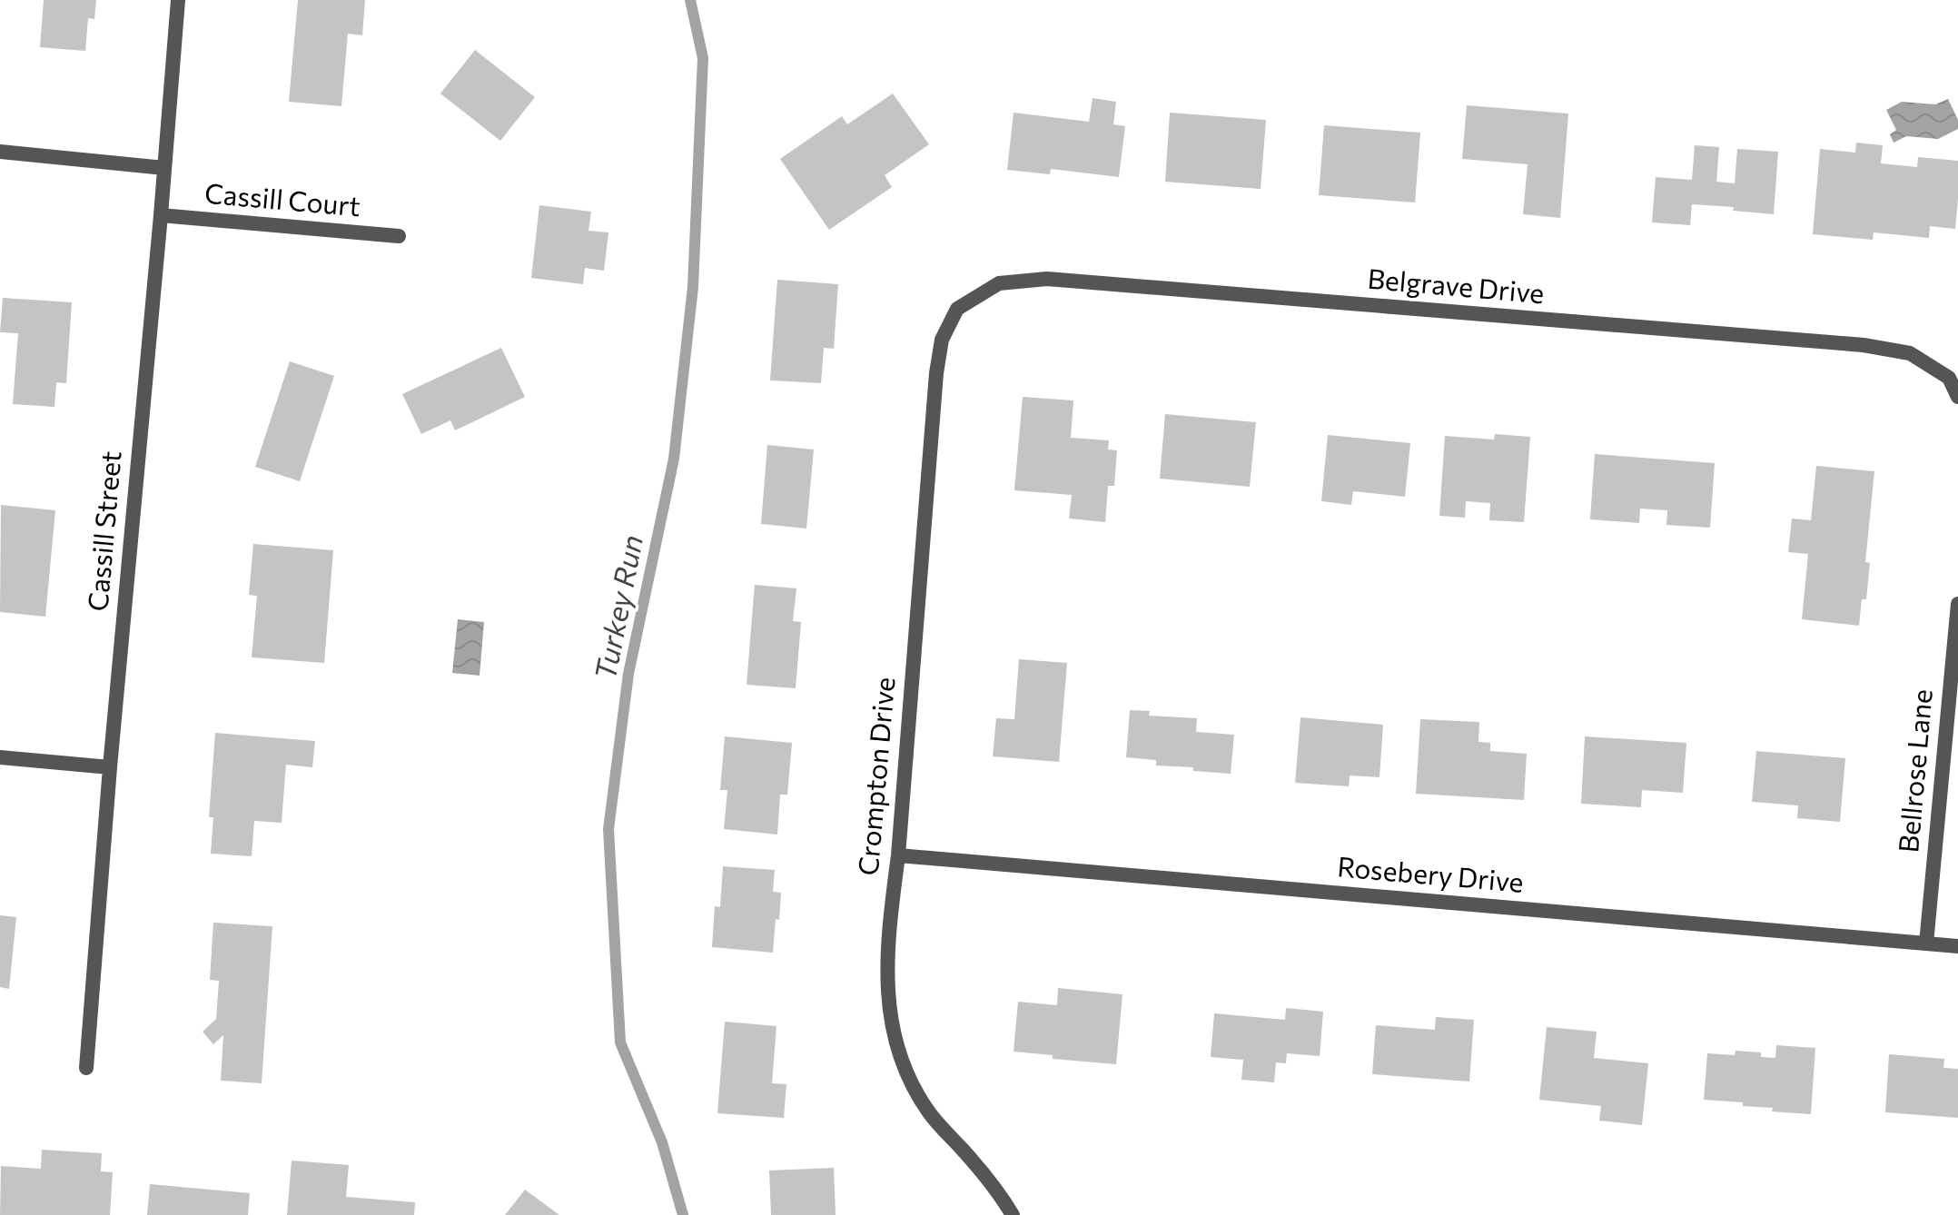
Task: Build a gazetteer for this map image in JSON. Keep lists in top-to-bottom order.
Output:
{
  "streets": {
    "street": [
      "Cassill Court",
      "Belgrave Drive",
      "Cassill Street",
      "Bellrose Lane",
      "Crompton Drive",
      "Rosebery Drive"
    ]
  },
  "crossings": [
    ["Cassill Court", "Cassill Street"],
    ["Belgrave Drive", "Crompton Drive"],
    ["Bellrose Lane", "Rosebery Drive"],
    ["Crompton Drive", "Rosebery Drive"]
  ],
  "water": ["Turkey Run"]
}
